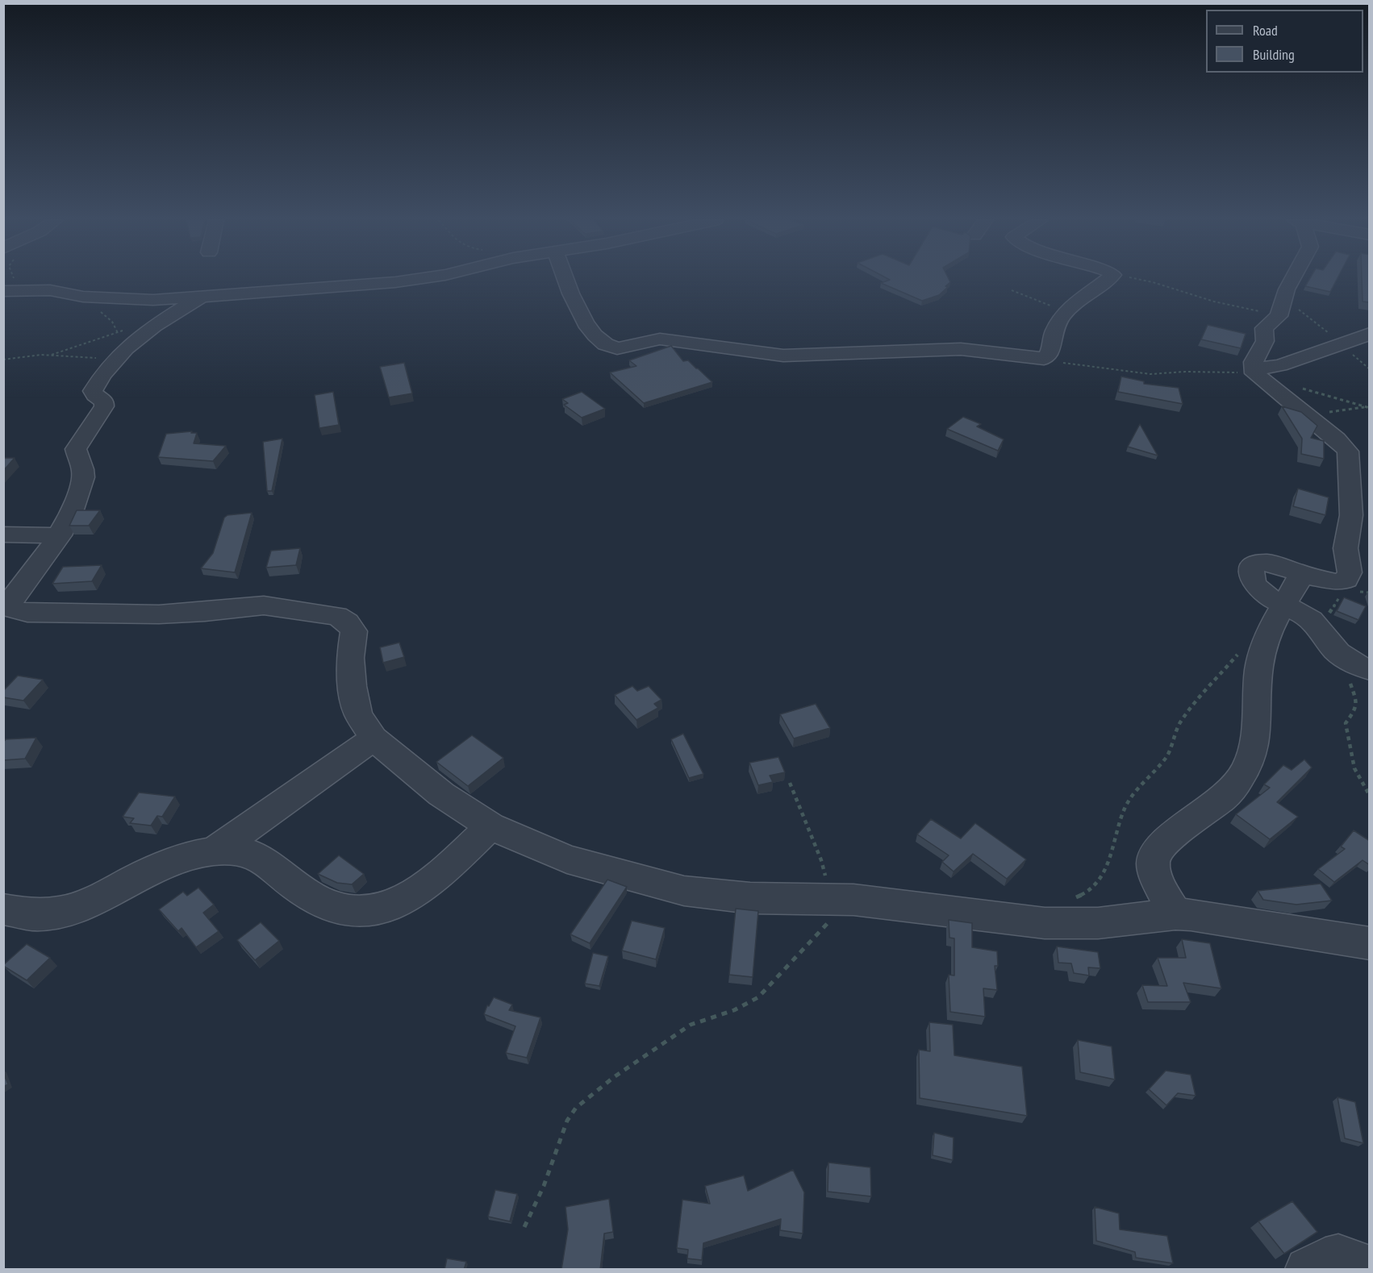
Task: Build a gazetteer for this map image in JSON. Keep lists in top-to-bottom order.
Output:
{
  "legend": ["Road", "Building"]
}
